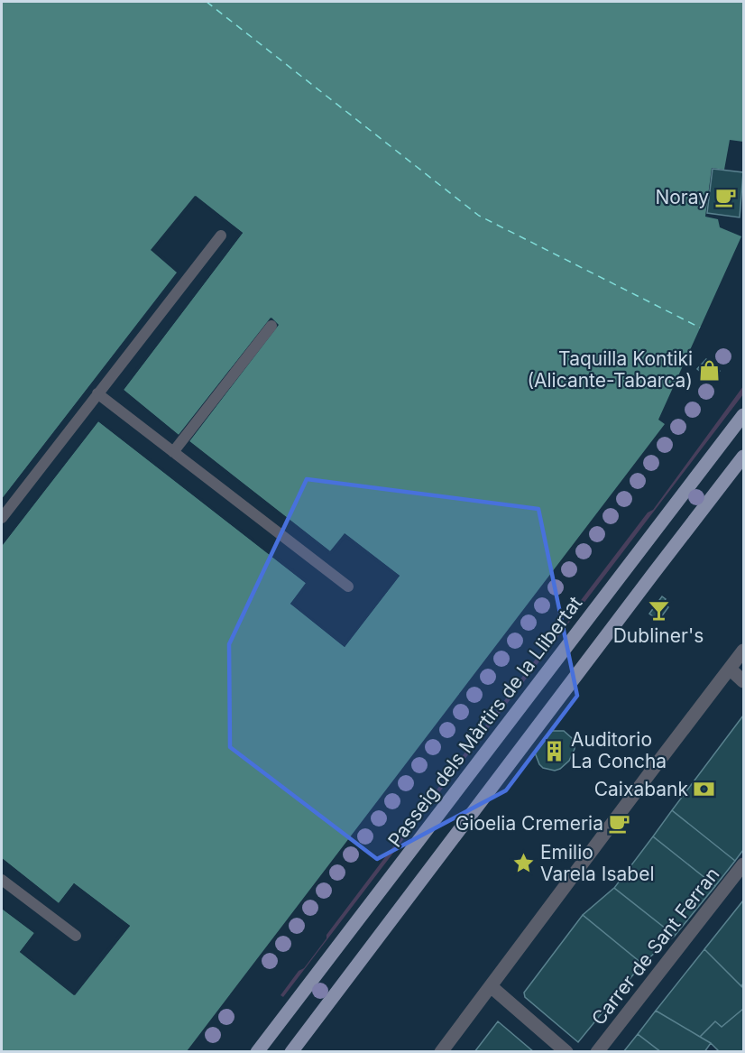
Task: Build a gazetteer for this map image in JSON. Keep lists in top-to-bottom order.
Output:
{
  "streets": {
    "main road": ["Passeig dels Màrtirs de la Llibertat"],
    "street": ["Carrer de Sant Ferran"]
  },
  "places": {
    "cafe": ["Noray", "Gioelia Cremeria"],
    "shop": ["Taquilla Kontiki (Alicante-Tabarca)"],
    "bar": ["Dubliner's"],
    "building": ["Auditorio La Concha"],
    "bank": ["Caixabank"],
    "place": ["Emilio Varela Isabel"]
  }
}
